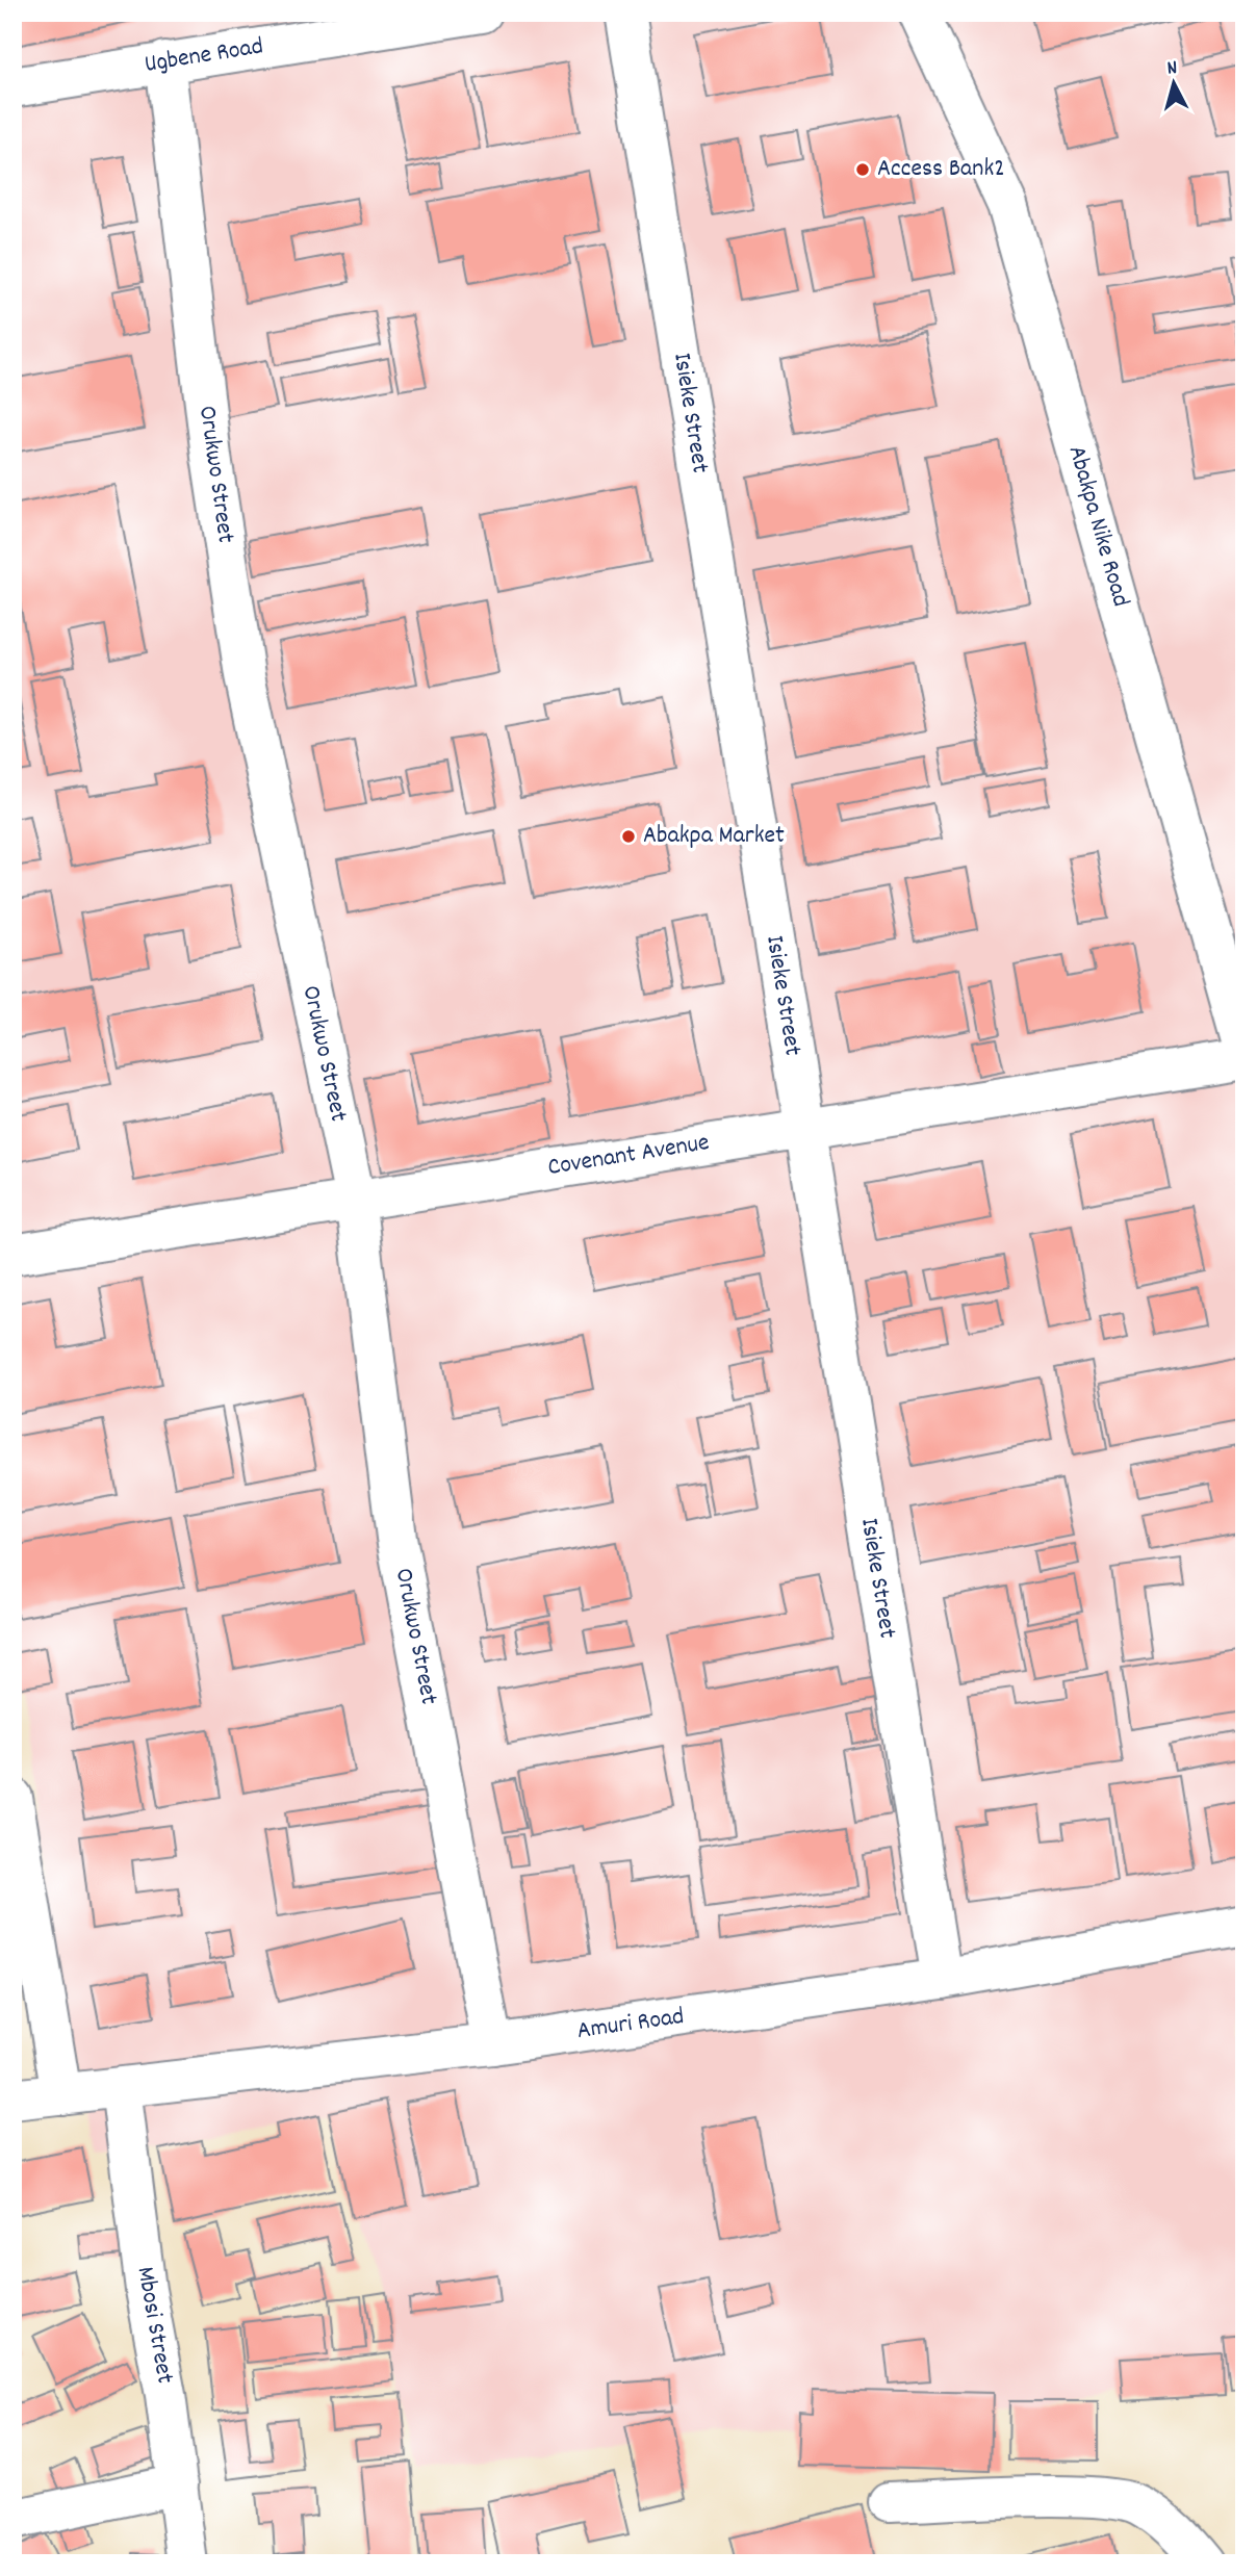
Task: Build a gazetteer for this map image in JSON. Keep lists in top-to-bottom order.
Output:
{
  "streets": {
    "street": [
      "Ugbene Road",
      "Isieke Street",
      "Orukwo Street",
      "Abakpa Nike Road",
      "Covenant Avenue",
      "Amuri Road",
      "Mbosi Street"
    ]
  },
  "crossings": [
    ["Ugbene Road", "Orukwo Street"],
    ["Isieke Street", "Covenant Avenue"],
    ["Isieke Street", "Amuri Road"],
    ["Orukwo Street", "Covenant Avenue"],
    ["Orukwo Street", "Amuri Road"],
    ["Amuri Road", "Mbosi Street"]
  ],
  "places": ["Access Bank2", "Abakpa Market"],
  "north": "top"
}
